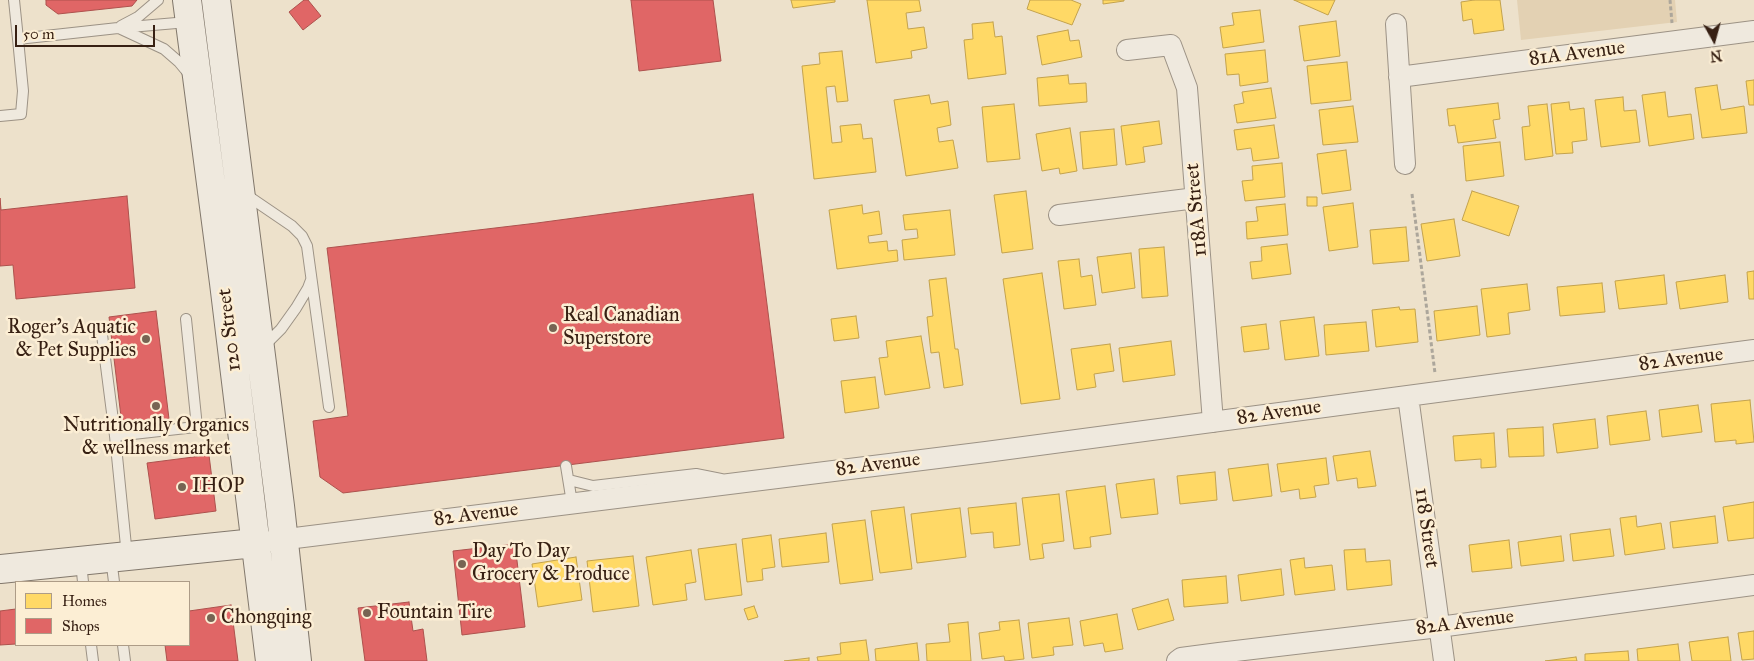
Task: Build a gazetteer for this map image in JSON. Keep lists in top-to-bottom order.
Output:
{
  "streets": {
    "main road": ["120 Street", "82 Avenue"],
    "street": [
      "81A Avenue",
      "118A Street",
      "118 Street",
      "82A Avenue"
    ]
  },
  "crossings": [
    ["118A Street", "82 Avenue"],
    ["120 Street", "82 Avenue"],
    ["82 Avenue", "118 Street"],
    ["118 Street", "82A Avenue"]
  ],
  "places": [
    "Real Canadian Superstore",
    "Roger's Aquatic & Pet Supplies",
    "Nutritionally Organics & wellness market",
    "IHOP",
    "Day To Day Grocery & Produce",
    "Fountain Tire",
    "Chongqing"
  ],
  "legend": ["Homes", "Shops"],
  "scale_bar": "50 m",
  "north": "bottom"
}
